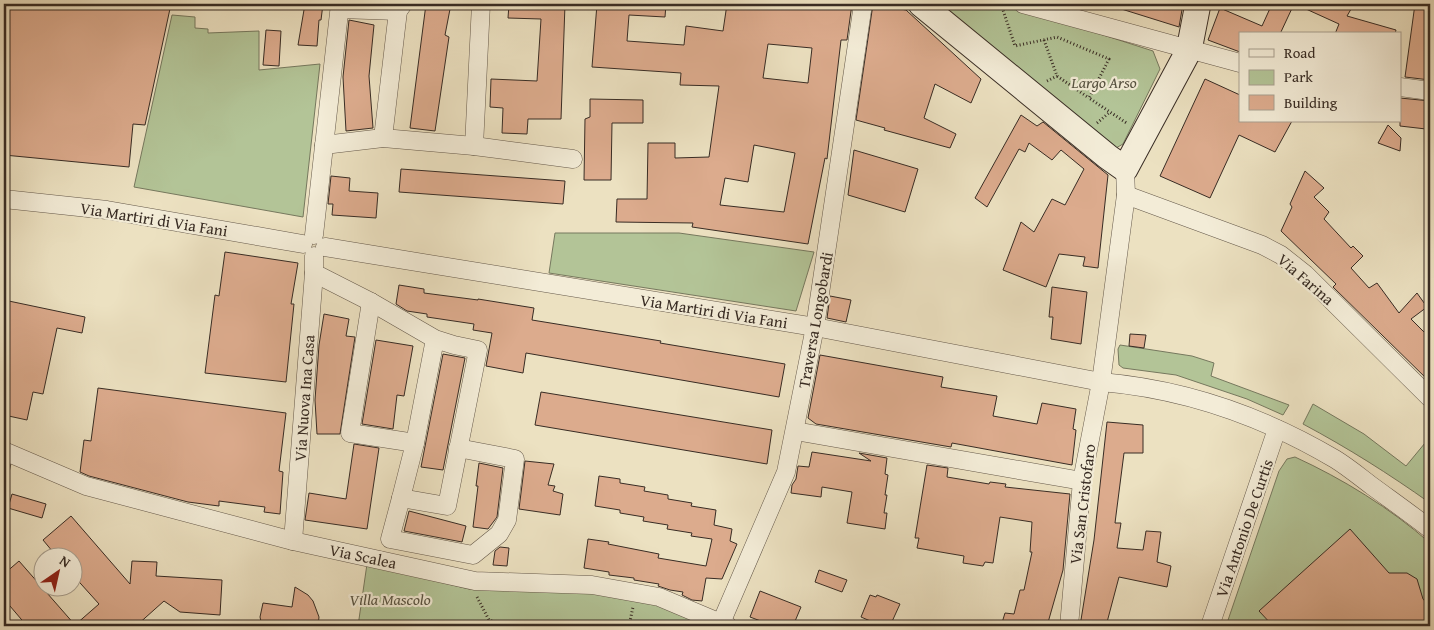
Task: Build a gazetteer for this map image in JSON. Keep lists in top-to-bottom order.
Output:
{
  "streets": {
    "street": [
      "Via Martiri di Via Fani",
      "Via Farina",
      "Traversa Longobardi",
      "Via Nuova Ina Casa",
      "Via San Cristofaro",
      "Via Antonio De Curtis",
      "Via Scalea"
    ]
  },
  "crossings": [
    ["Via Martiri di Via Fani", "Traversa Longobardi"],
    ["Via Martiri di Via Fani", "Via Nuova Ina Casa"],
    ["Via Martiri di Via Fani", "Via San Cristofaro"],
    ["Via Farina", "Via San Cristofaro"],
    ["Traversa Longobardi", "Via Scalea"],
    ["Via Nuova Ina Casa", "Via Scalea"]
  ],
  "parks": ["Largo Arso", "Villa Mascolo"],
  "legend": ["Road", "Park", "Building"],
  "north": "top right"
}
